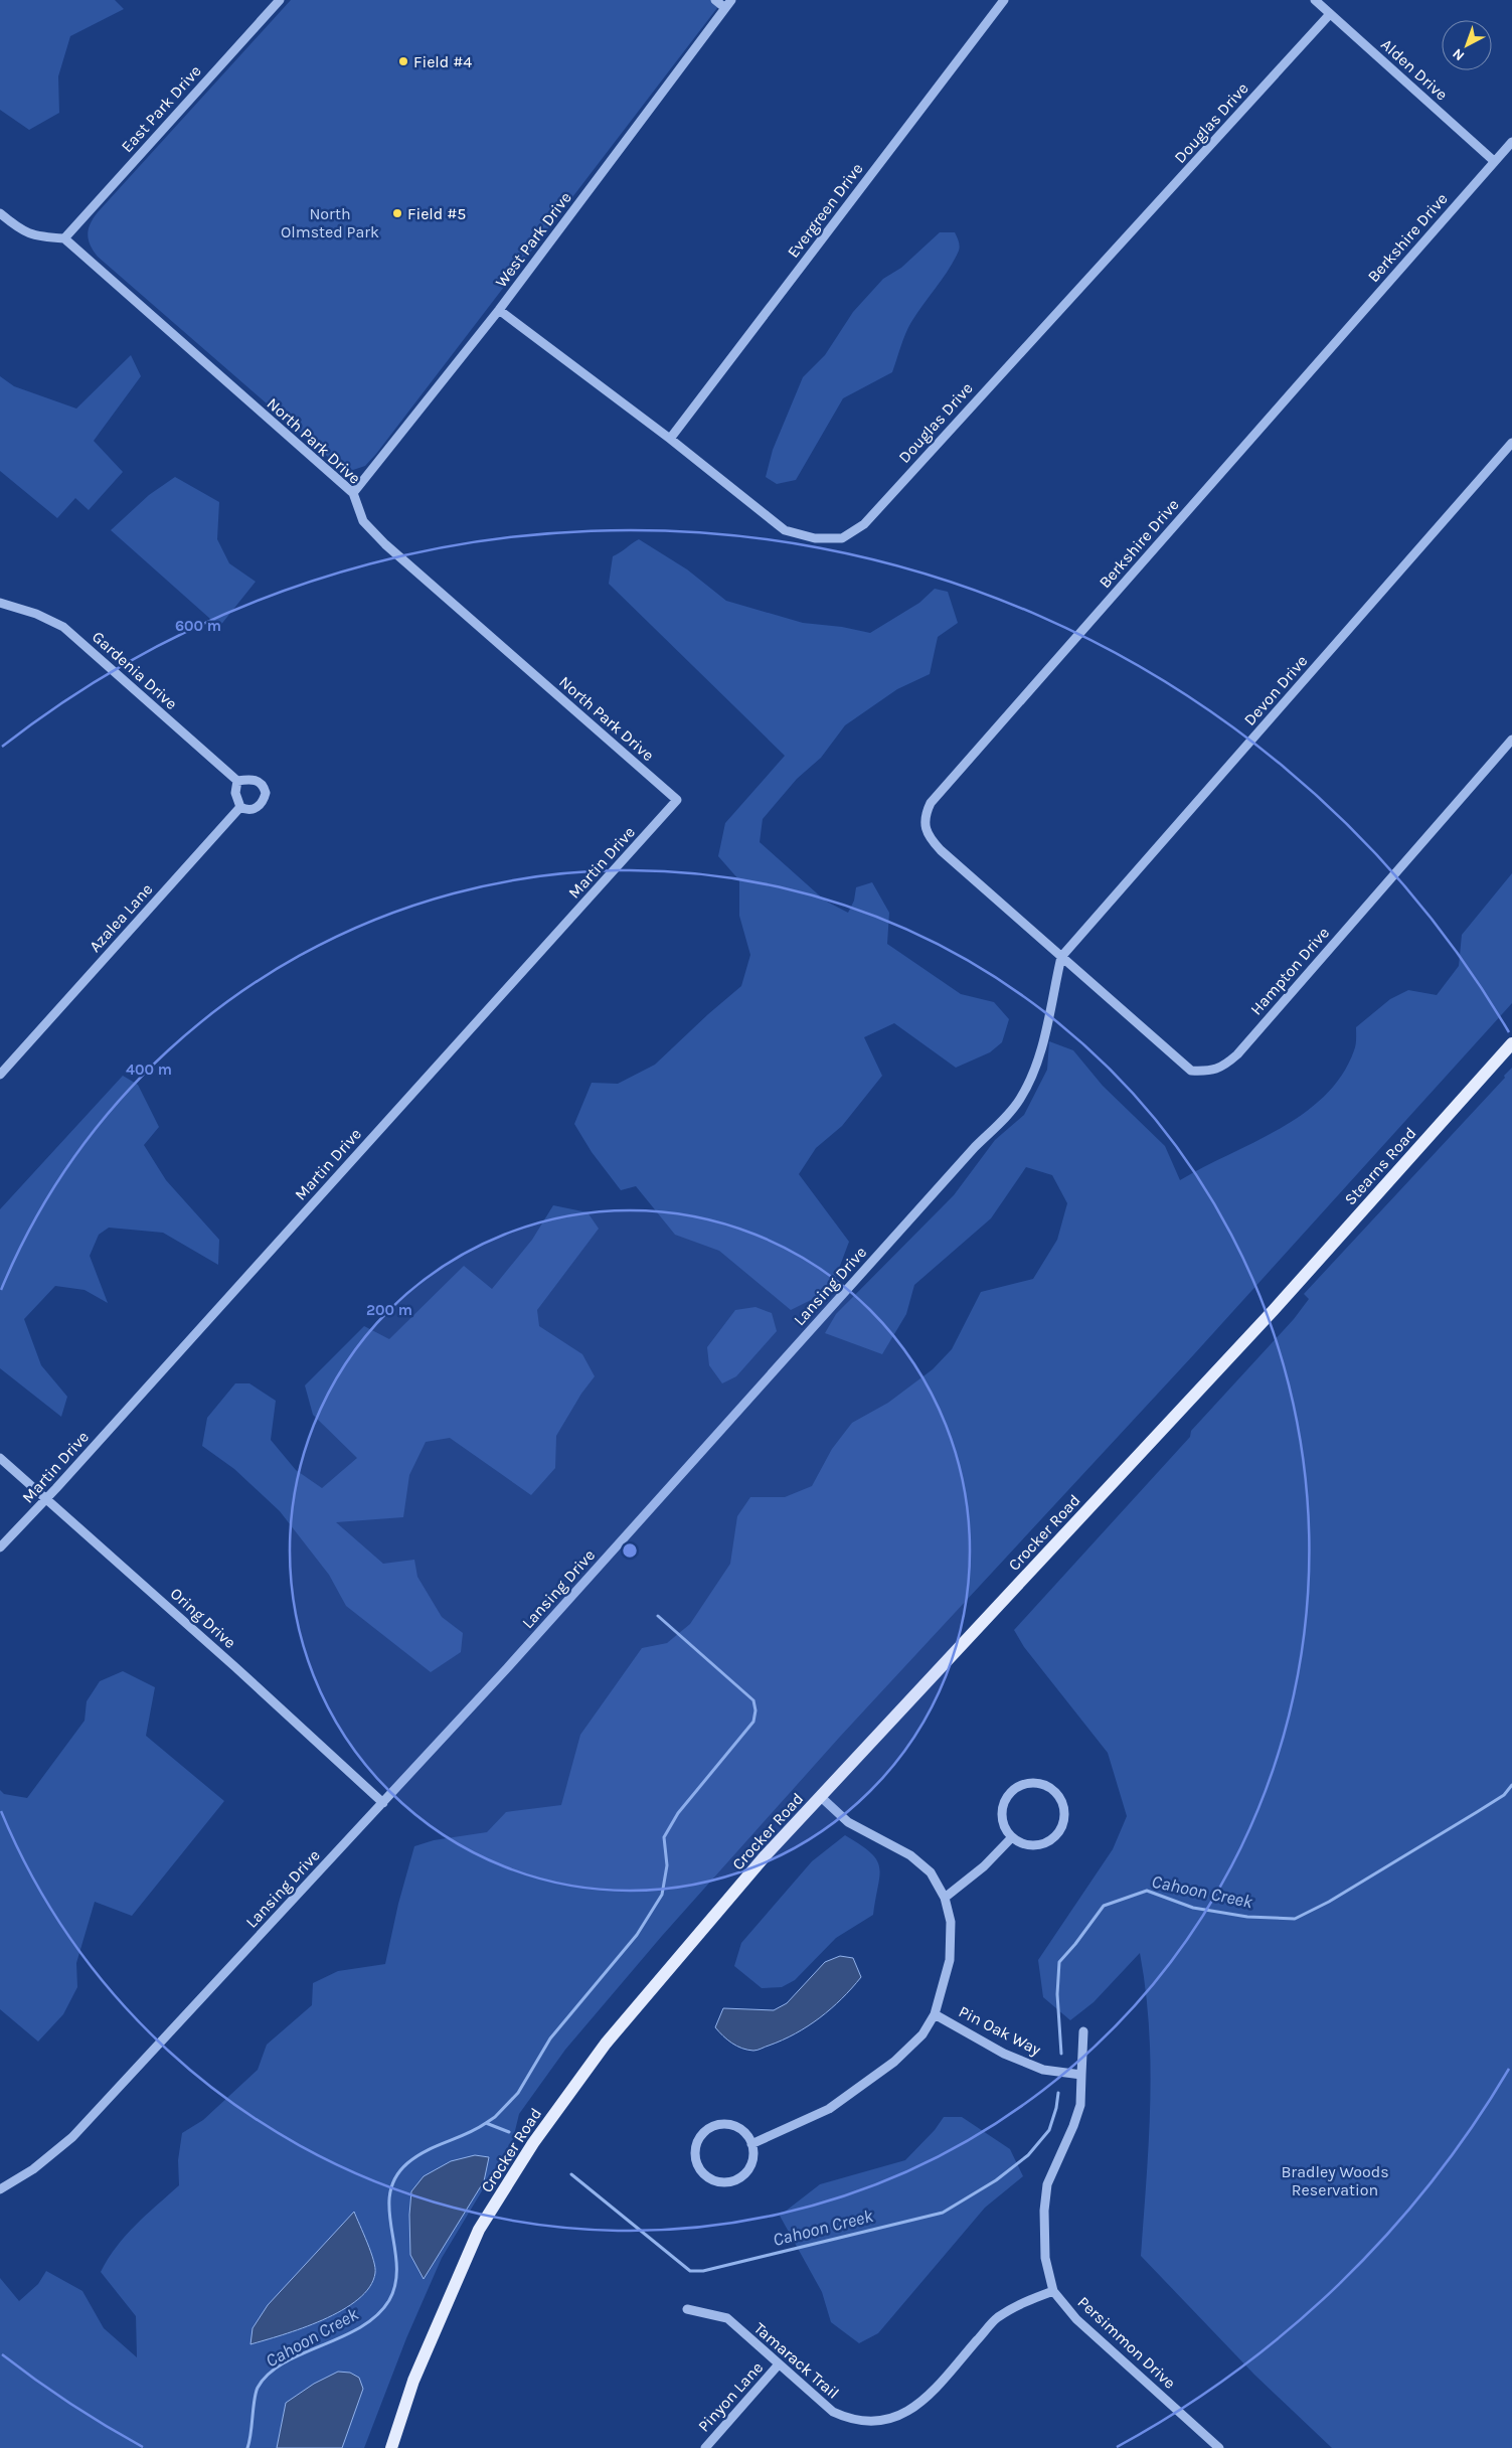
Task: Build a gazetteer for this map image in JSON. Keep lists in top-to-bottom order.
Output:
{
  "streets": {
    "main road": ["Stearns Road", "Crocker Road"],
    "street": [
      "Alden Drive",
      "East Park Drive",
      "Douglas Drive",
      "Evergreen Drive",
      "Berkshire Drive",
      "West Park Drive",
      "North Park Drive",
      "Gardenia Drive",
      "Devon Drive",
      "Martin Drive",
      "Azalea Lane",
      "Hampton Drive",
      "Lansing Drive",
      "Oring Drive",
      "Pin Oak Way",
      "Persimmon Drive",
      "Tamarack Trail",
      "Pinyon Lane"
    ]
  },
  "crossings": [
    ["Alden Drive", "Douglas Drive"],
    ["Alden Drive", "Berkshire Drive"],
    ["East Park Drive", "North Park Drive"],
    ["Douglas Drive", "Evergreen Drive"],
    ["Douglas Drive", "West Park Drive"],
    ["Berkshire Drive", "Devon Drive"],
    ["Berkshire Drive", "Hampton Drive"],
    ["Berkshire Drive", "Lansing Drive"],
    ["West Park Drive", "North Park Drive"],
    ["North Park Drive", "Martin Drive"],
    ["Gardenia Drive", "Azalea Lane"],
    ["Devon Drive", "Hampton Drive"],
    ["Devon Drive", "Lansing Drive"],
    ["Martin Drive", "Oring Drive"],
    ["Hampton Drive", "Lansing Drive"],
    ["Stearns Road", "Crocker Road"],
    ["Lansing Drive", "Oring Drive"],
    ["Pin Oak Way", "Persimmon Drive"],
    ["Persimmon Drive", "Tamarack Trail"],
    ["Tamarack Trail", "Pinyon Lane"]
  ],
  "water": ["Cahoon Creek"],
  "parks": ["North Olmsted Park", "Bradley Woods Reservation"],
  "places": ["Field #4", "Field #5"],
  "north": "bottom left",
  "rings": ["600 m", "400 m", "200 m"]
}
